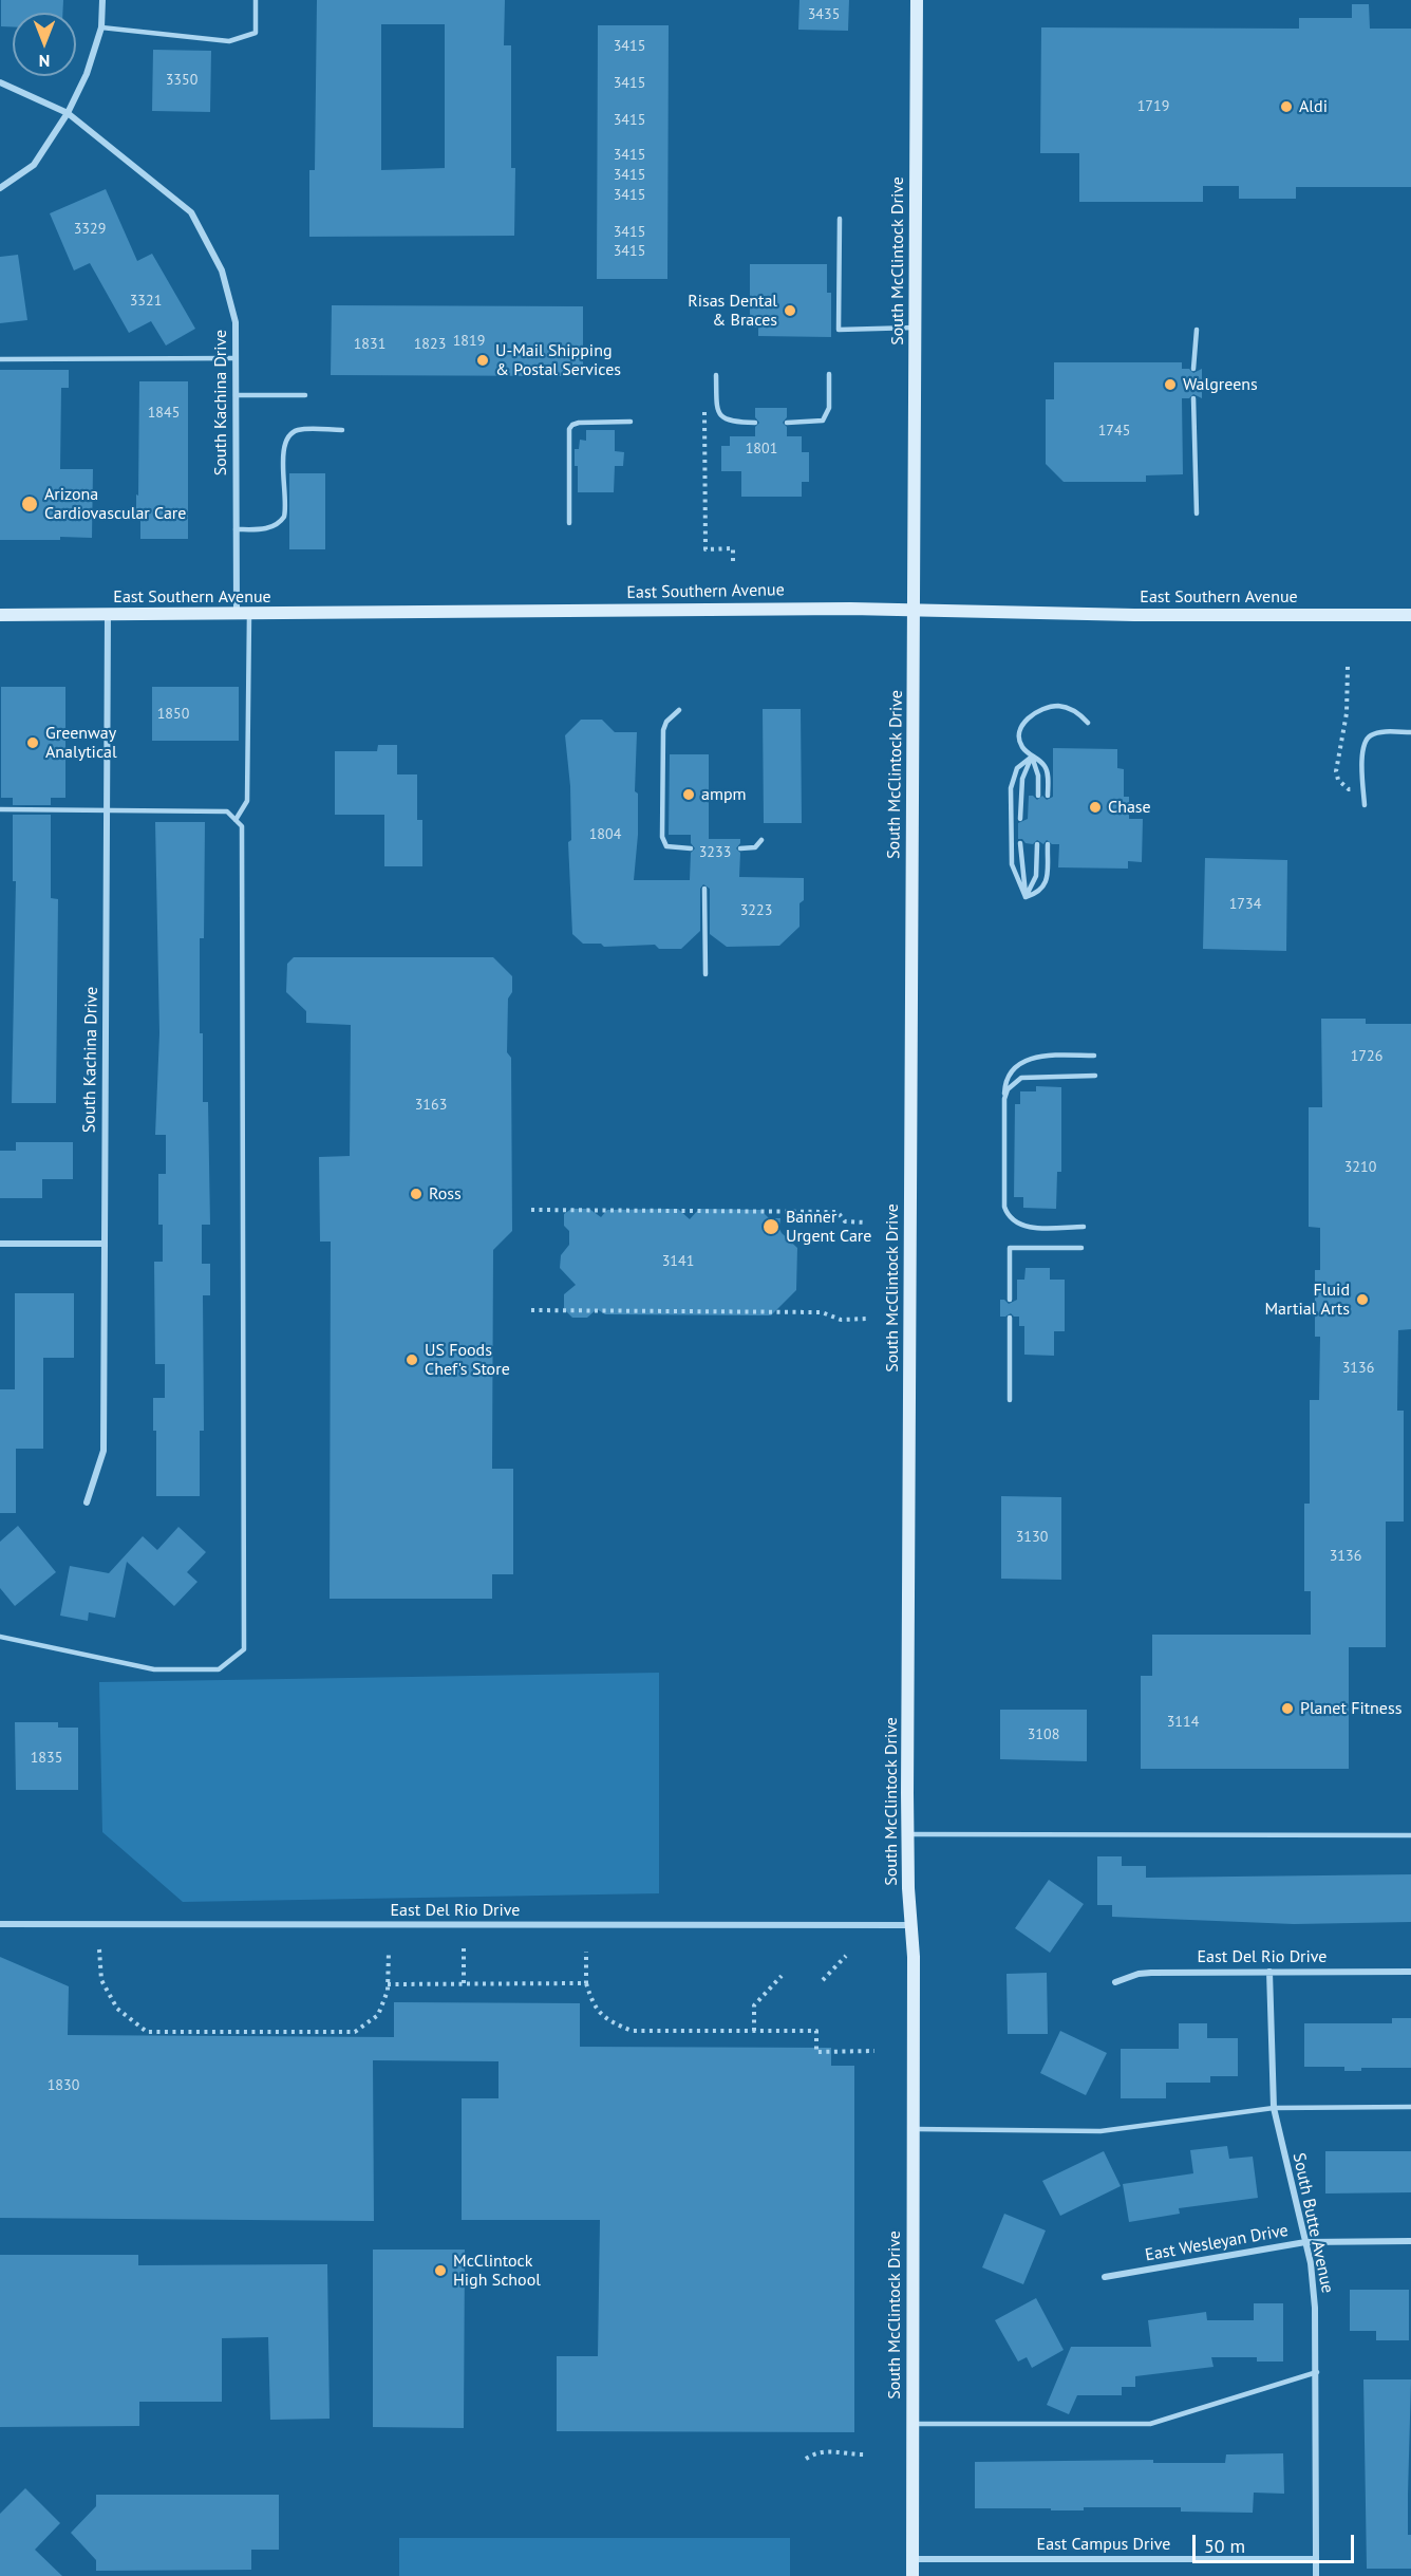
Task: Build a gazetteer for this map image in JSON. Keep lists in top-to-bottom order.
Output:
{
  "streets": {
    "main road": ["South McClintock Drive", "East Southern Avenue"],
    "street": [
      "South Kachina Drive",
      "East Del Rio Drive",
      "South Butte Avenue",
      "East Wesleyan Drive",
      "East Campus Drive"
    ]
  },
  "crossings": [
    ["South McClintock Drive", "East Southern Avenue"],
    ["South McClintock Drive", "East Del Rio Drive"],
    ["South McClintock Drive", "East Campus Drive"],
    ["South Kachina Drive", "East Southern Avenue"],
    ["East Del Rio Drive", "South Butte Avenue"],
    ["South Butte Avenue", "East Wesleyan Drive"],
    ["South Butte Avenue", "East Campus Drive"]
  ],
  "places": [
    "Aldi",
    "Risas Dental & Braces",
    "U-Mail Shipping & Postal Services",
    "Walgreens",
    "Arizona Cardiovascular Care",
    "Greenway Analytical",
    "ampm",
    "Chase",
    "Ross",
    "Banner Urgent Care",
    "Fluid Martial Arts",
    "US Foods Chef's Store",
    "Planet Fitness",
    "McClintock High School"
  ],
  "house_numbers": [
    "3435",
    "3415",
    "3350",
    "3415",
    "1719",
    "3415",
    "3415",
    "3415",
    "3415",
    "3329",
    "3415",
    "3415",
    "3321",
    "1819",
    "1831",
    "1823",
    "1845",
    "1745",
    "1801",
    "1850",
    "1804",
    "3233",
    "1734",
    "3223",
    "1726",
    "3163",
    "3210",
    "3141",
    "3136",
    "3130",
    "3136",
    "3114",
    "3108",
    "1835",
    "1830"
  ],
  "scale_bar": "50 m",
  "north": "bottom"
}
